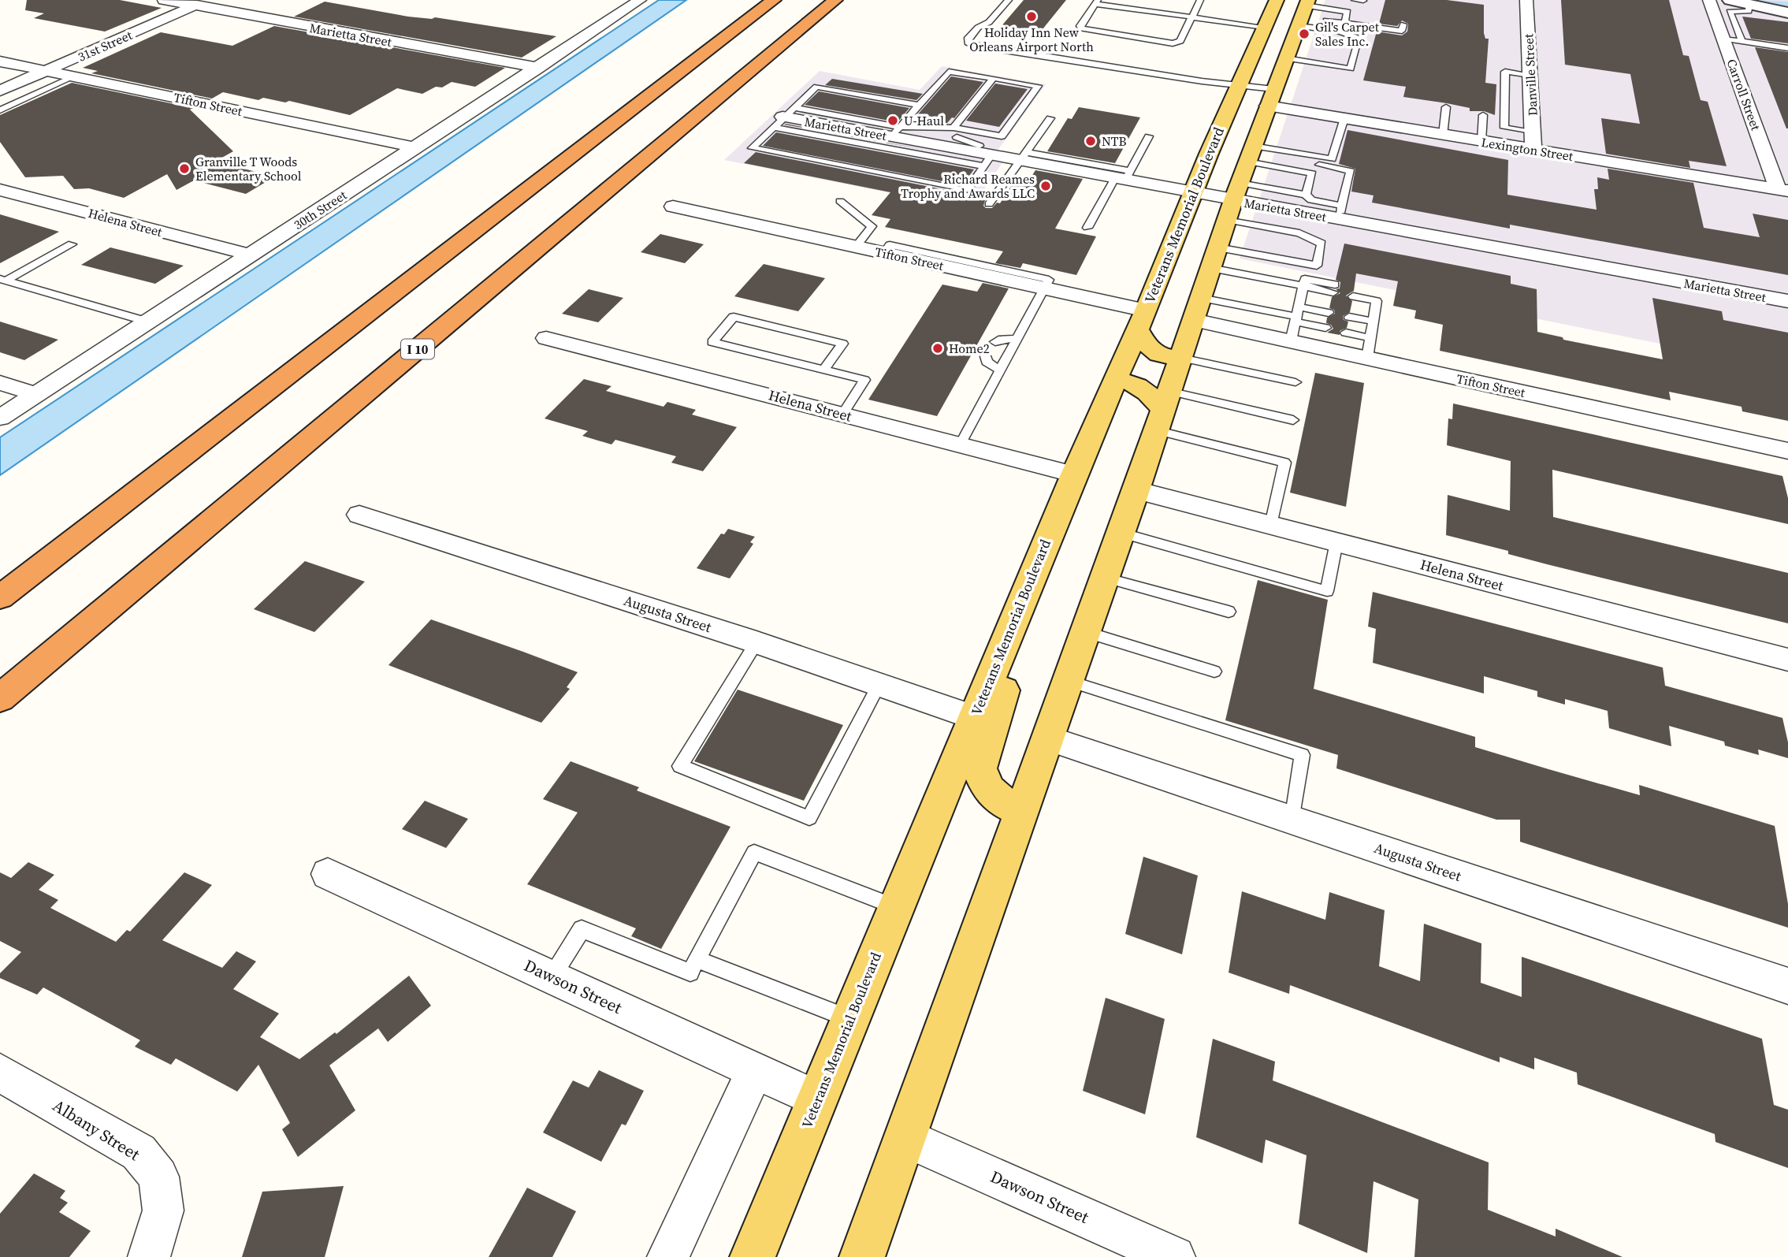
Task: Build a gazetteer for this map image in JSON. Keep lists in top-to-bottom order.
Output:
{
  "streets": {
    "highway": ["I 10"],
    "main road": ["Veterans Memorial Boulevard"],
    "street": [
      "Marietta Street",
      "31st Street",
      "Danville Street",
      "Carroll Street",
      "Tifton Street",
      "Lexington Street",
      "30th Street",
      "Helena Street",
      "Augusta Street",
      "Dawson Street",
      "Albany Street"
    ]
  },
  "crossings": [
    ["Marietta Street", "31st Street"],
    ["Marietta Street", "30th Street"],
    ["Marietta Street", "Veterans Memorial Boulevard"],
    ["31st Street", "Tifton Street"],
    ["Danville Street", "Lexington Street"],
    ["Carroll Street", "Lexington Street"],
    ["Tifton Street", "30th Street"],
    ["Tifton Street", "Veterans Memorial Boulevard"],
    ["30th Street", "Helena Street"],
    ["Veterans Memorial Boulevard", "Helena Street"],
    ["Veterans Memorial Boulevard", "Augusta Street"],
    ["Veterans Memorial Boulevard", "Dawson Street"]
  ],
  "places": [
    "Holiday Inn New Orleans Airport North",
    "Gil's Carpet Sales Inc.",
    "U-Haul",
    "NTB",
    "Granville T Woods Elementary School",
    "Richard Reames Trophy and Awards LLC",
    "Home2"
  ]
}
